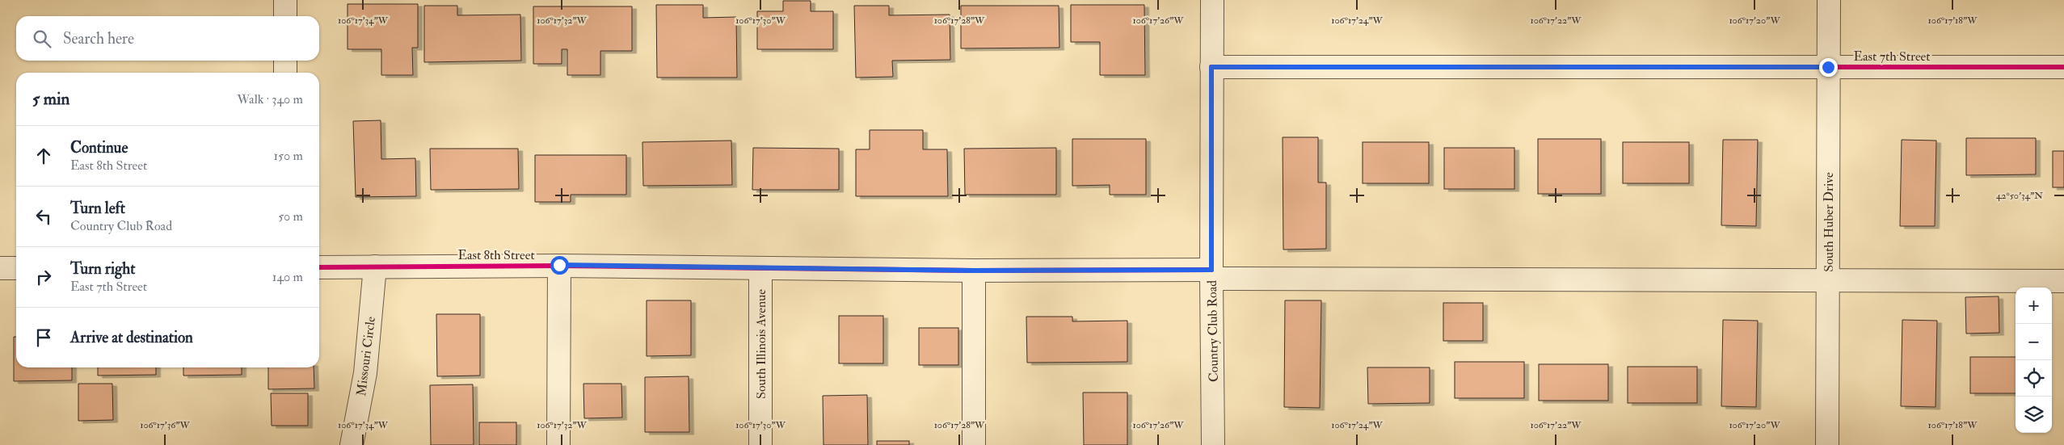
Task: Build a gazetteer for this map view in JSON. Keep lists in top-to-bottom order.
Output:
{
  "streets": {
    "street": [
      "East 7th Street",
      "South Huber Drive",
      "East 8th Street",
      "Country Club Road",
      "South Illinois Avenue",
      "Missouri Circle"
    ]
  },
  "crossings": [
    ["East 7th Street", "South Huber Drive"],
    ["East 7th Street", "Country Club Road"],
    ["South Huber Drive", "East 8th Street"],
    ["East 8th Street", "Country Club Road"],
    ["East 8th Street", "South Illinois Avenue"],
    ["East 8th Street", "Missouri Circle"]
  ],
  "page": {
    "search": "Search here",
    "heading": ["5 min", "Walk · 340 m"],
    "list": [
      ["Continue", "East 8th Street", "150 m"],
      ["Turn left", "Country Club Road", "50 m"],
      ["Turn right", "East 7th Street", "140 m"],
      "Arrive at destination"
    ],
    "map_buttons": ["+", "−"]
  },
  "coordinates": [
    "106°17'34\"W",
    "106°17'32\"W",
    "106°17'30\"W",
    "106°17'28\"W",
    "106°17'26\"W",
    "106°17'24\"W",
    "106°17'22\"W",
    "106°17'20\"W",
    "106°17'18\"W",
    "42°50'34\"N",
    "106°17'36\"W"
  ]
}
